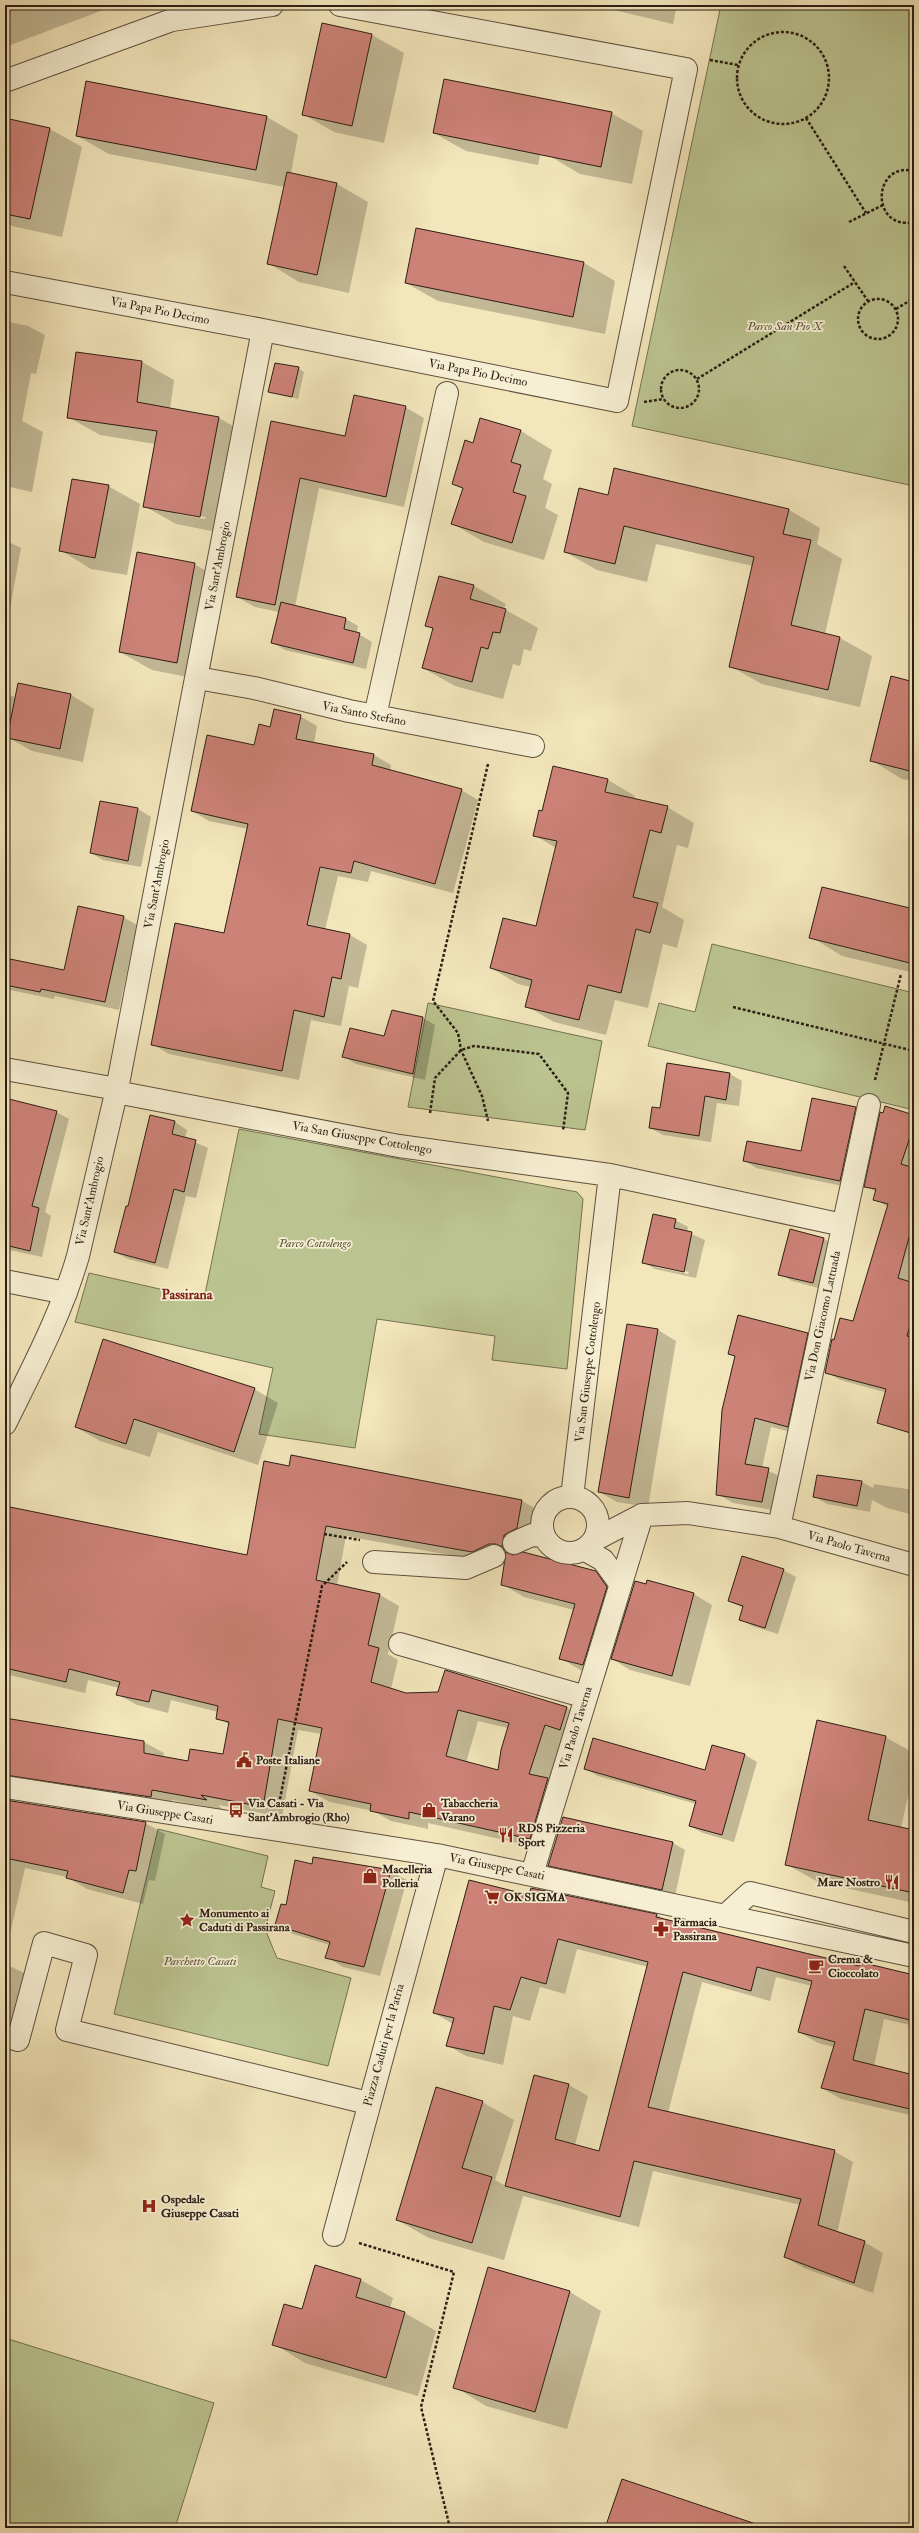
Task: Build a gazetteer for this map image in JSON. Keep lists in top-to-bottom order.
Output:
{
  "streets": {
    "street": [
      "Via Papa Pio Decimo",
      "Via Sant'Ambrogio",
      "Via Santo Stefano",
      "Via San Giuseppe Cottolengo",
      "Via Don Giacomo Lattuada",
      "Via Paolo Taverna",
      "Via Giuseppe Casati",
      "Piazza Caduti per la Patria"
    ]
  },
  "crossings": [
    ["Via Papa Pio Decimo", "Via Sant'Ambrogio"],
    ["Via Sant'Ambrogio", "Via Santo Stefano"],
    ["Via Sant'Ambrogio", "Via San Giuseppe Cottolengo"],
    ["Via San Giuseppe Cottolengo", "Via Don Giacomo Lattuada"],
    ["Via San Giuseppe Cottolengo", "Via Paolo Taverna"],
    ["Via Don Giacomo Lattuada", "Via Paolo Taverna"],
    ["Via Paolo Taverna", "Via Giuseppe Casati"],
    ["Via Giuseppe Casati", "Piazza Caduti per la Patria"]
  ],
  "districts": ["Passirana"],
  "parks": ["Parco San Pio X", "Parco Cottolengo", "Parchetto Casati"],
  "places": {
    "public building": ["Poste Italiane"],
    "bus stop": ["Via Casati - Via Sant'Ambrogio (Rho)"],
    "shop": ["Tabaccheria Varano", "Macelleria Polleria"],
    "restaurant": ["RDS Pizzeria Sport", "Mare Nostro"],
    "supermarket": ["OK SIGMA"],
    "place": ["Monumento ai Caduti di Passirana"],
    "pharmacy": ["Farmacia Passirana"],
    "cafe": ["Crema & Cioccolato"],
    "hospital": ["Ospedale Giuseppe Casati"]
  }
}
